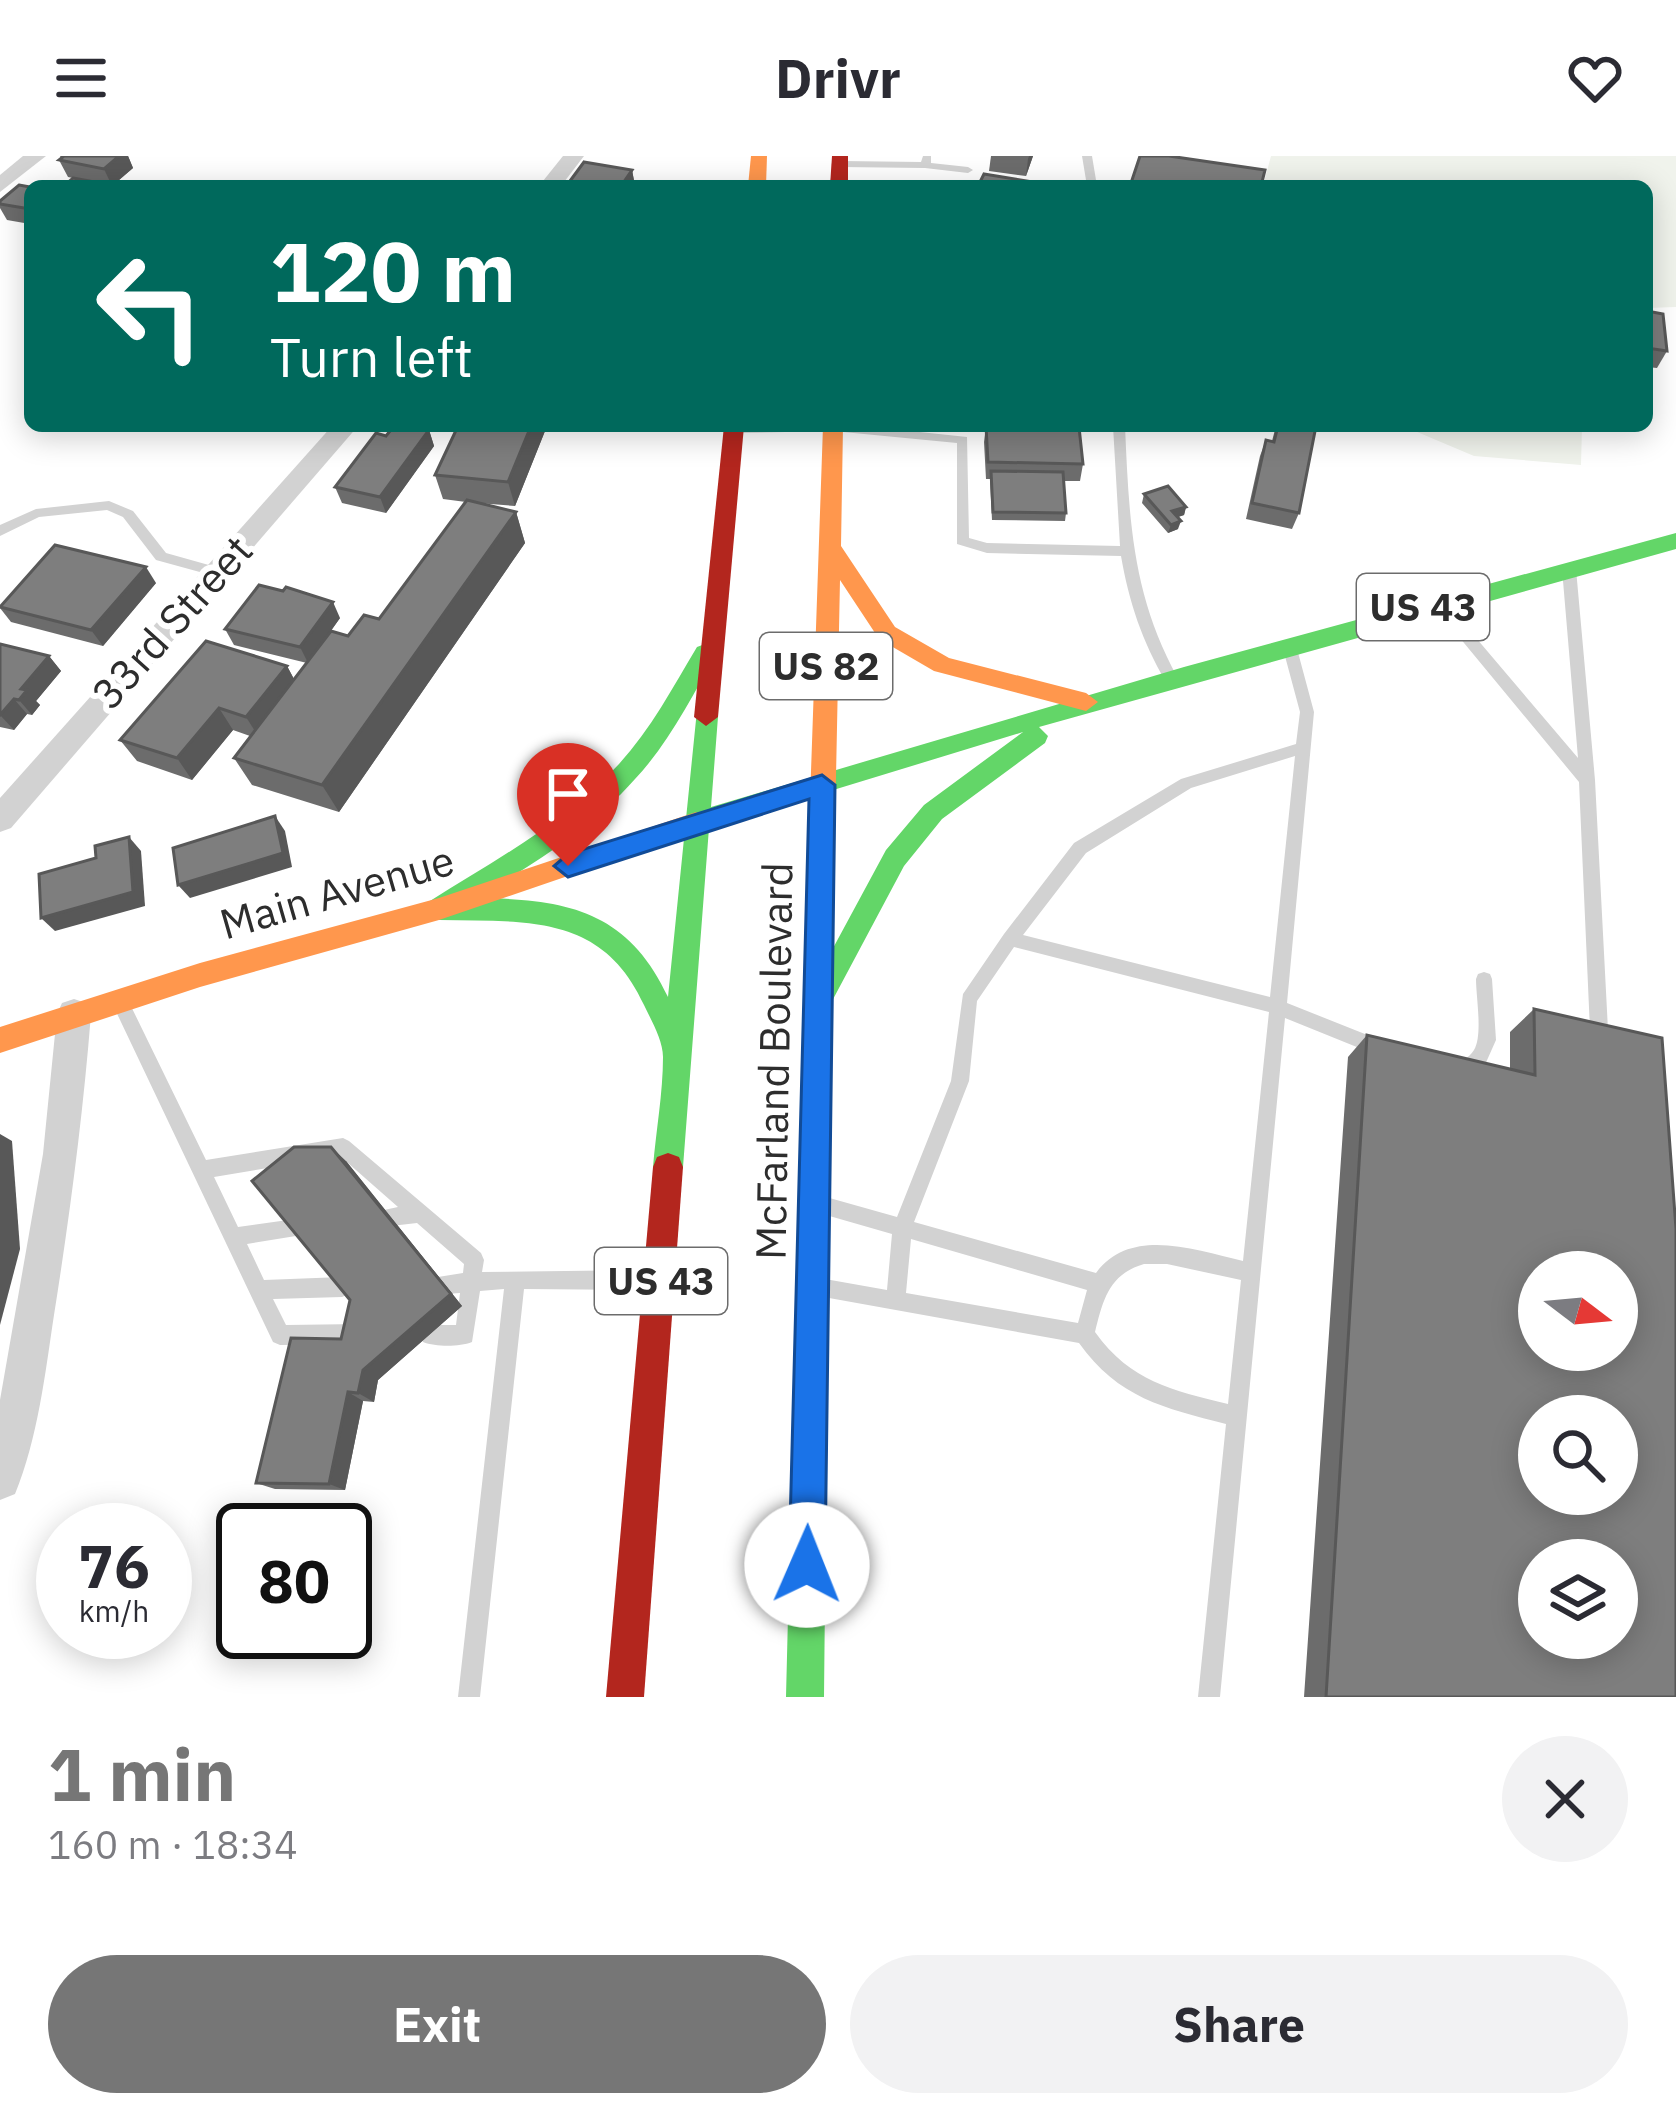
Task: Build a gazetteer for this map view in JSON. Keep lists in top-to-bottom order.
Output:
{
  "streets": {
    "main road": [
      "US 43",
      "US 82",
      "Main Avenue",
      "McFarland Boulevard"
    ],
    "street": ["33rd Street"]
  },
  "crossings": [
    ["US 43", "Main Avenue"],
    ["US 43", "McFarland Boulevard"],
    ["Main Avenue", "McFarland Boulevard"]
  ],
  "north": "right",
  "page": {
    "header": "Drivr",
    "turn": ["120 m", "Turn left"],
    "speed": "76 km/h",
    "limit": "80",
    "heading": ["1 min", "160 m · 18:34"],
    "buttons": ["Exit", "Share"]
  }
}
